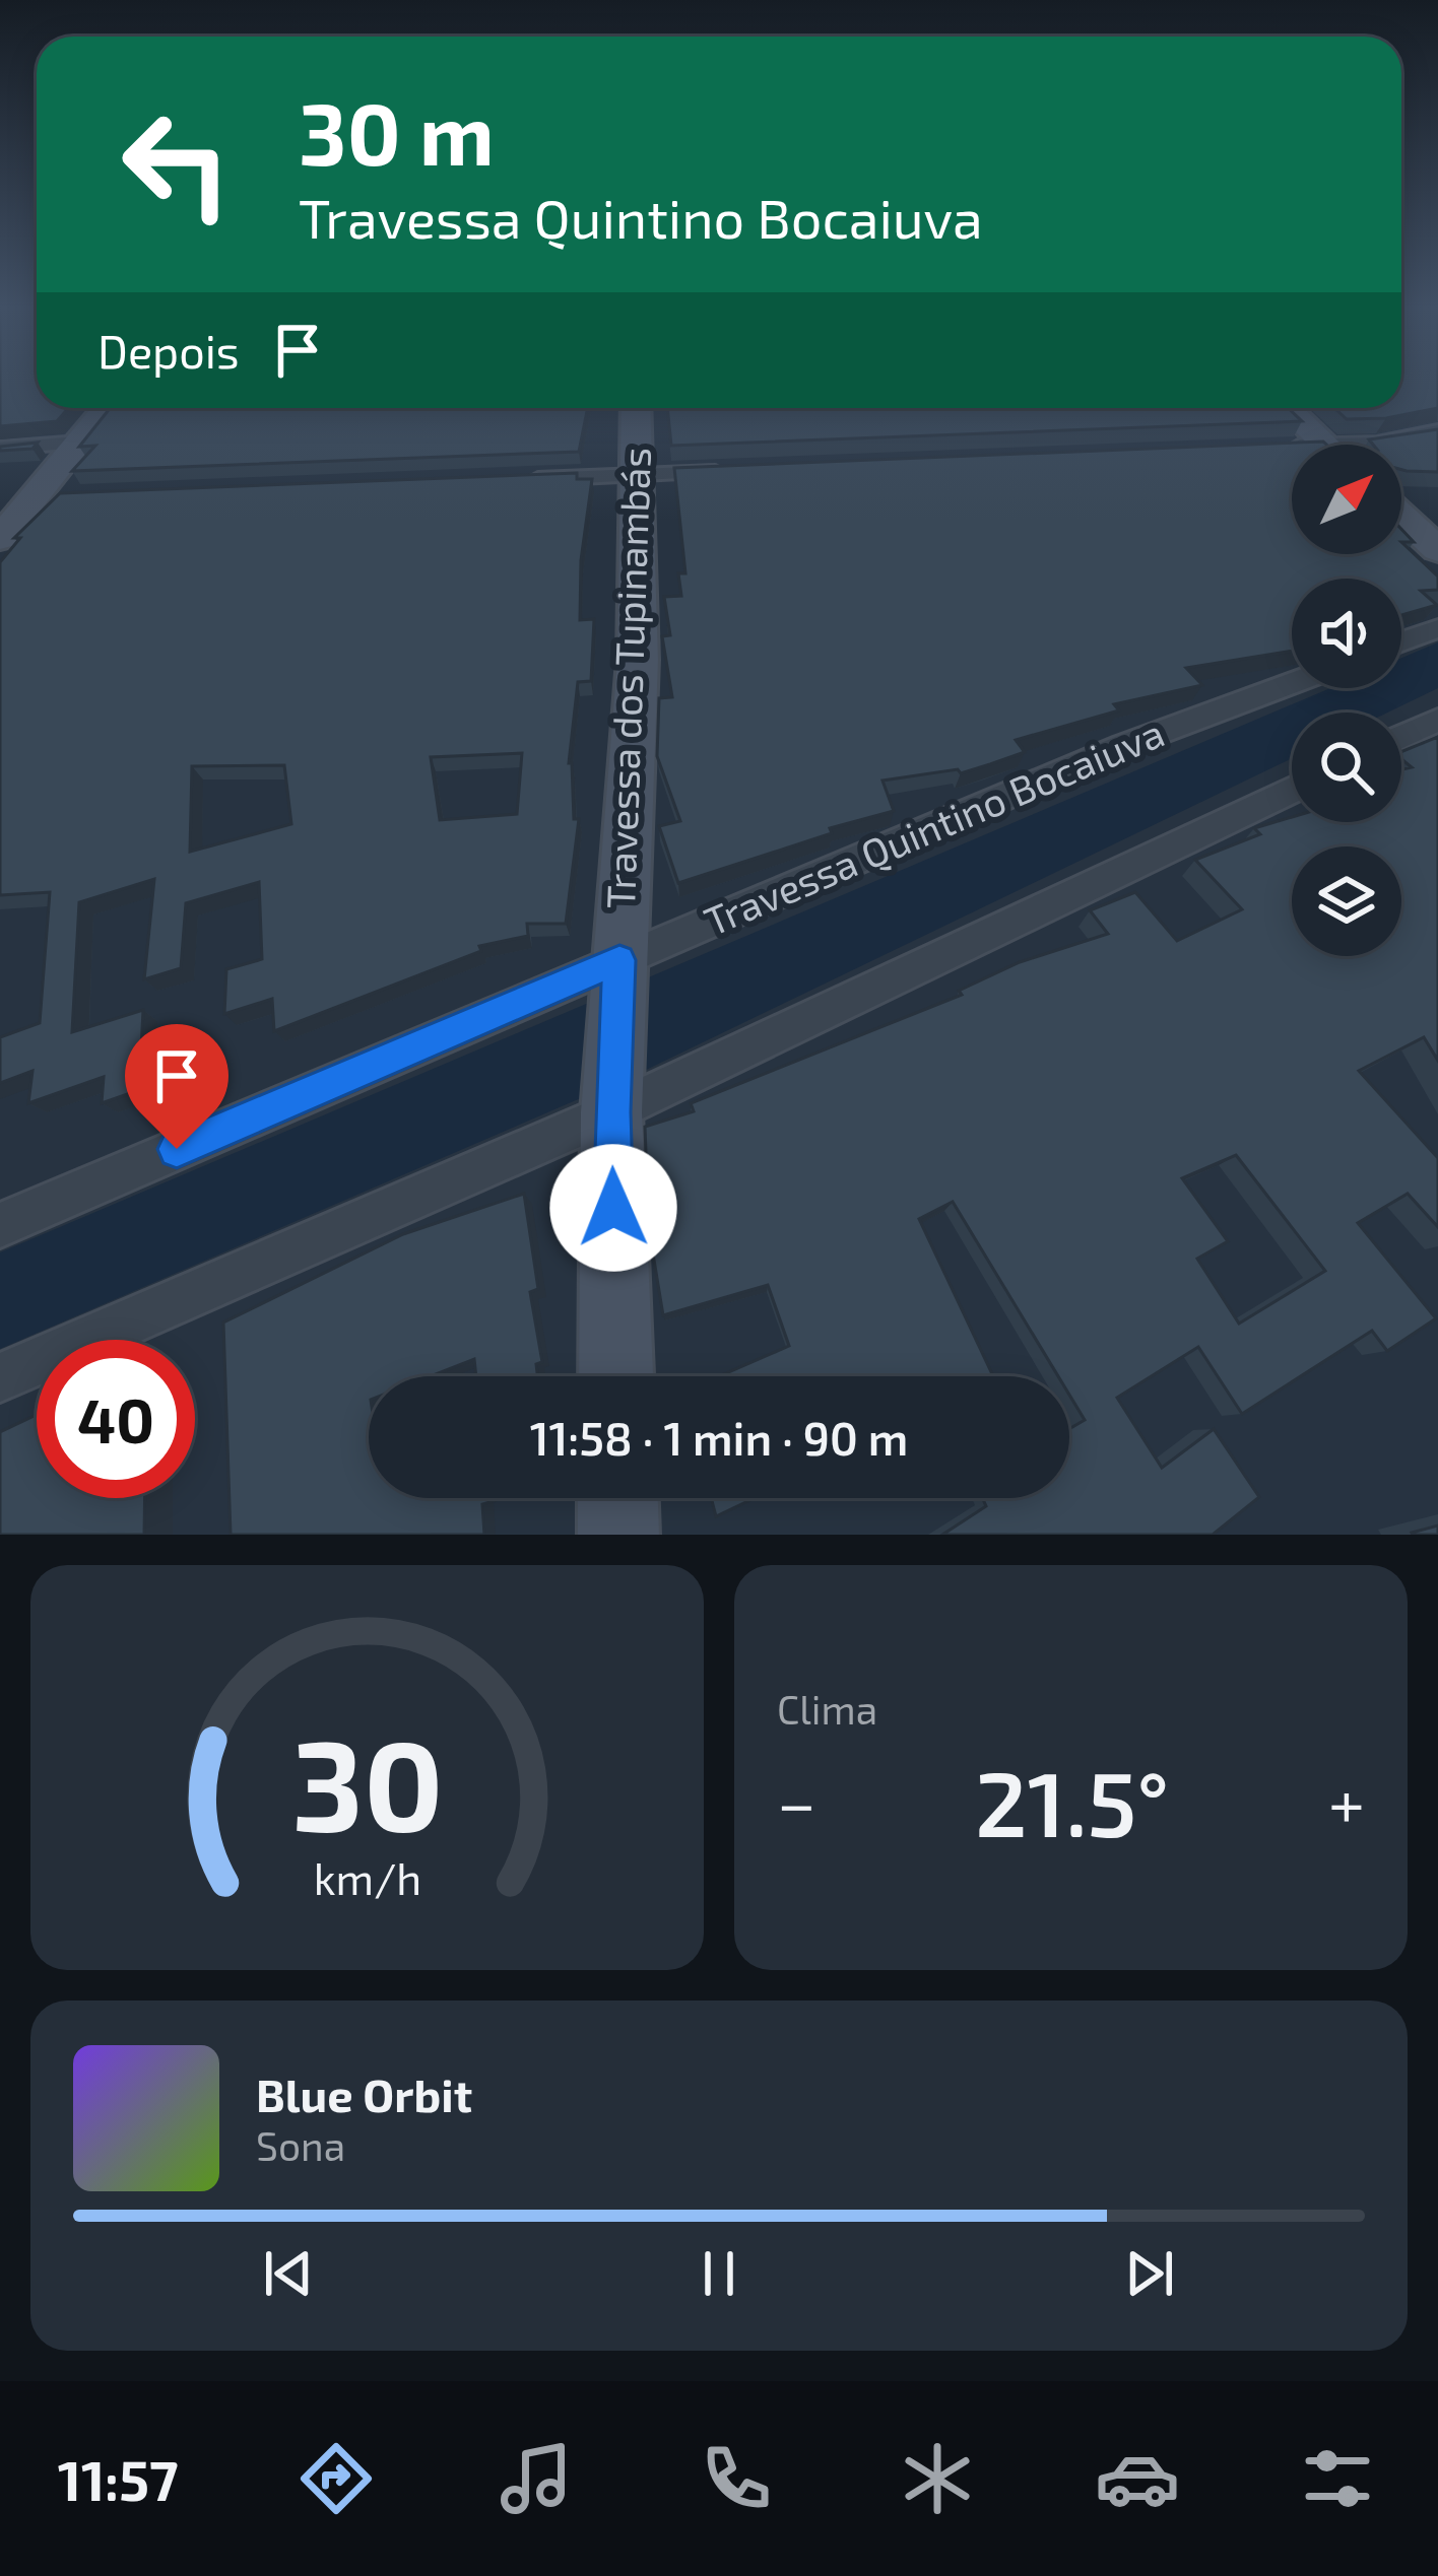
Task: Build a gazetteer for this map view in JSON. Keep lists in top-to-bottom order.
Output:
{
  "streets": {
    "street": ["Travessa dos Tupinambás", "Travessa Quintino Bocaiuva"]
  },
  "crossings": [
    ["Travessa dos Tupinambás", "Travessa Quintino Bocaiuva"]
  ],
  "north": "top right",
  "page": {
    "turn": ["30 m", "Travessa Quintino Bocaiuva"],
    "then": "Depois",
    "limit": "40",
    "trip": "11:58 · 1 min · 90 m",
    "tile": "Clima",
    "heat": ["−", "21.5°", "+"],
    "song": ["Blue Orbit", "Sona"],
    "tabs": "11:57",
    "gauge": ["30", "km/h"]
  }
}
